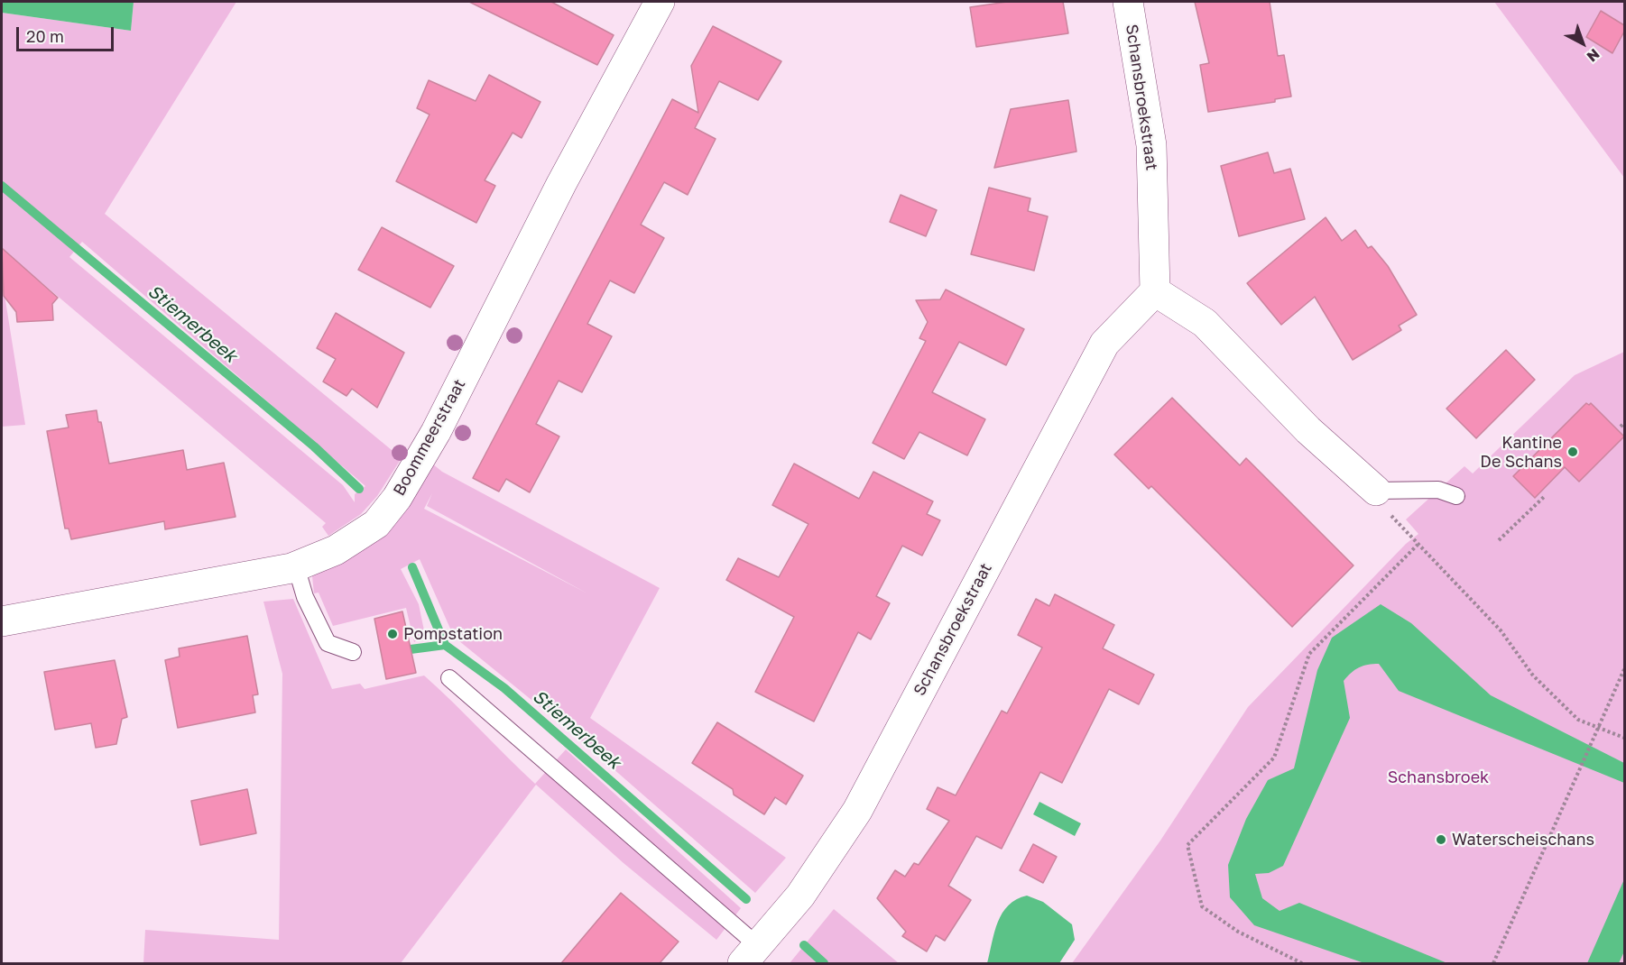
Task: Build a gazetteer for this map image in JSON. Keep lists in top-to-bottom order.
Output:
{
  "streets": {
    "street": ["Schansbroekstraat", "Boommeerstraat"]
  },
  "water": ["Stiemerbeek"],
  "parks": ["Schansbroek"],
  "places": ["Kantine De Schans", "Pompstation", "Waterscheischans"],
  "scale_bar": "20 m",
  "north": "bottom right"
}
